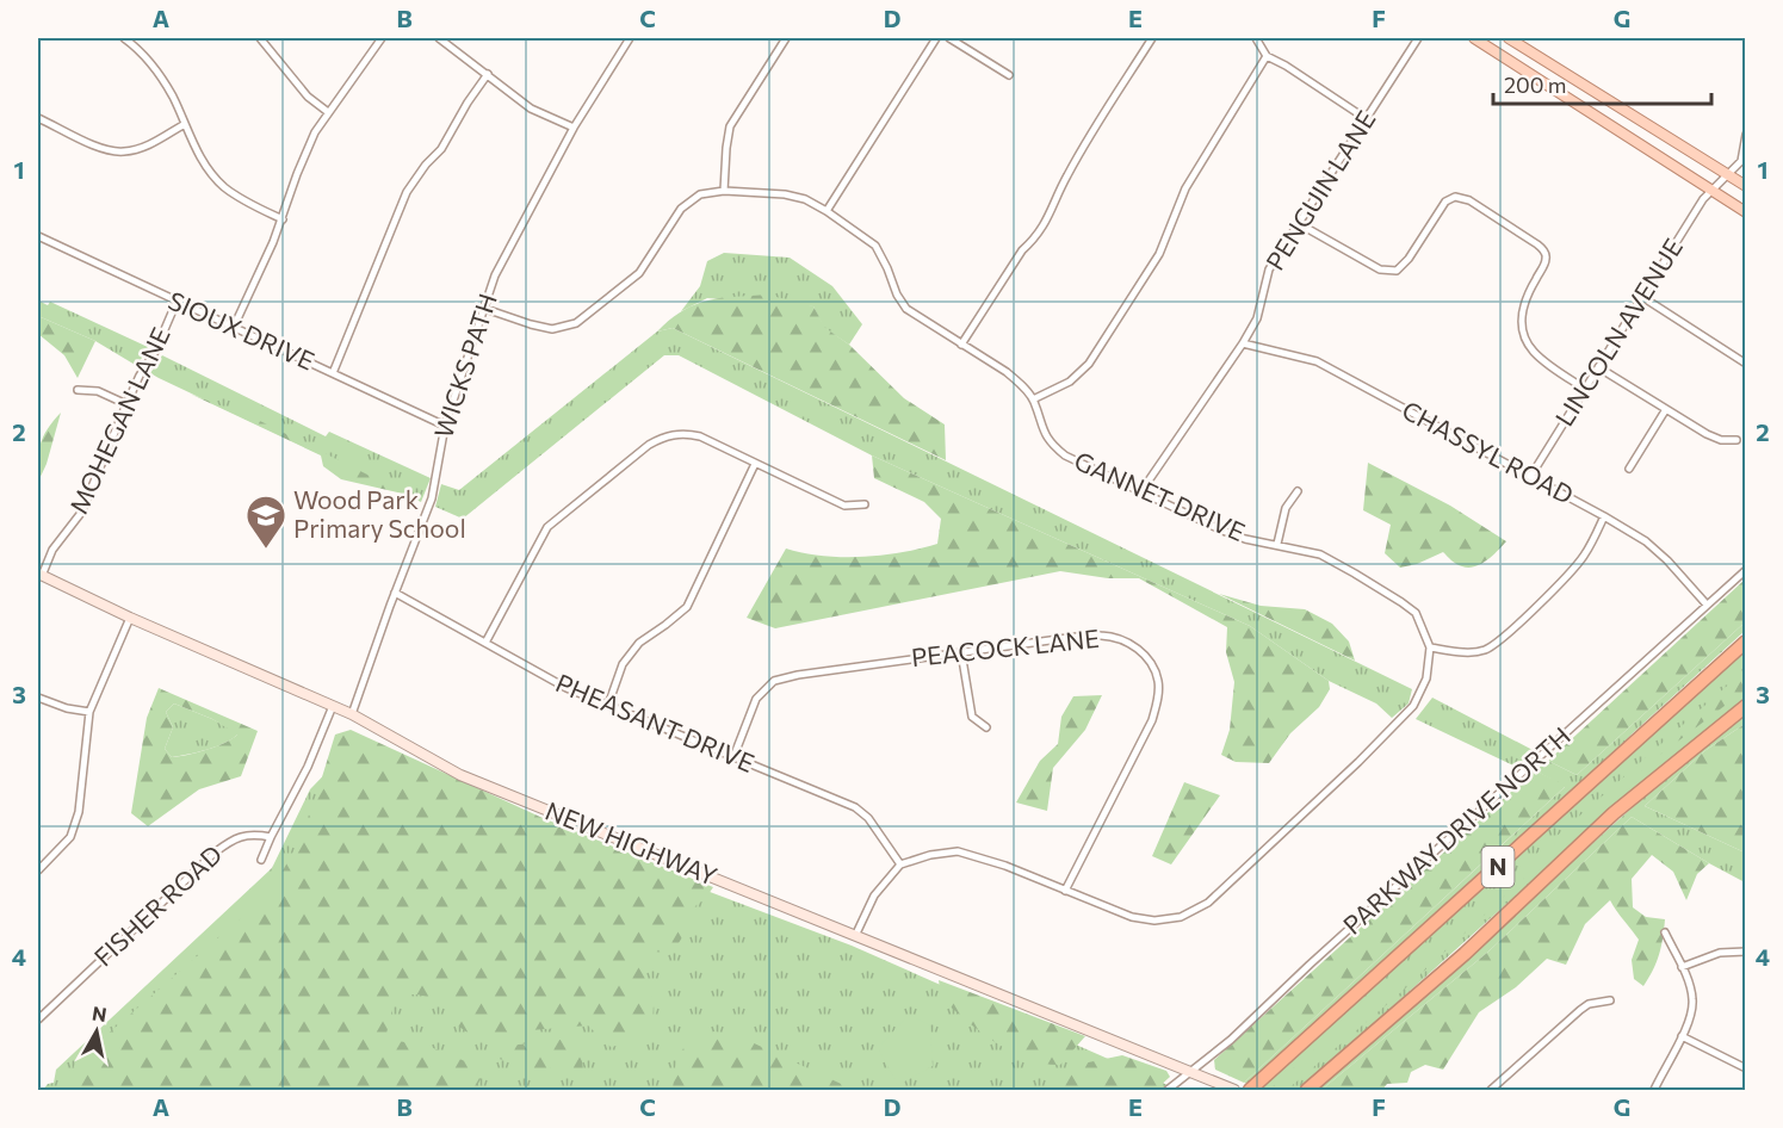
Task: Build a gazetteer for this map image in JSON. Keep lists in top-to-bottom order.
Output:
{
  "streets": {
    "highway": ["N"],
    "street": [
      "PENGUIN LANE",
      "SIOUX DRIVE",
      "LINCOLN AVENUE",
      "WICKS PATH",
      "MOHEGAN LANE",
      "CHASSYL ROAD",
      "GANNET DRIVE",
      "PEACOCK LANE",
      "PHEASANT DRIVE",
      "PARKWAY DRIVE NORTH",
      "NEW HIGHWAY",
      "FISHER ROAD"
    ]
  },
  "crossings": [
    ["PENGUIN LANE", "CHASSYL ROAD"],
    ["PENGUIN LANE", "GANNET DRIVE"],
    ["SIOUX DRIVE", "WICKS PATH"],
    ["SIOUX DRIVE", "MOHEGAN LANE"],
    ["LINCOLN AVENUE", "CHASSYL ROAD"],
    ["WICKS PATH", "GANNET DRIVE"],
    ["WICKS PATH", "PHEASANT DRIVE"],
    ["WICKS PATH", "NEW HIGHWAY"],
    ["MOHEGAN LANE", "NEW HIGHWAY"],
    ["CHASSYL ROAD", "PARKWAY DRIVE NORTH"],
    ["PEACOCK LANE", "PHEASANT DRIVE"],
    ["PARKWAY DRIVE NORTH", "NEW HIGHWAY"]
  ],
  "places": {
    "school or university": ["Wood Park Primary School"]
  },
  "scale_bar": "200 m",
  "north": "top",
  "grid": {
    "columns": [
      "A",
      "B",
      "C",
      "D",
      "E",
      "F",
      "G"
    ],
    "rows": [
      "1",
      "2",
      "3",
      "4"
    ]
  }
}
